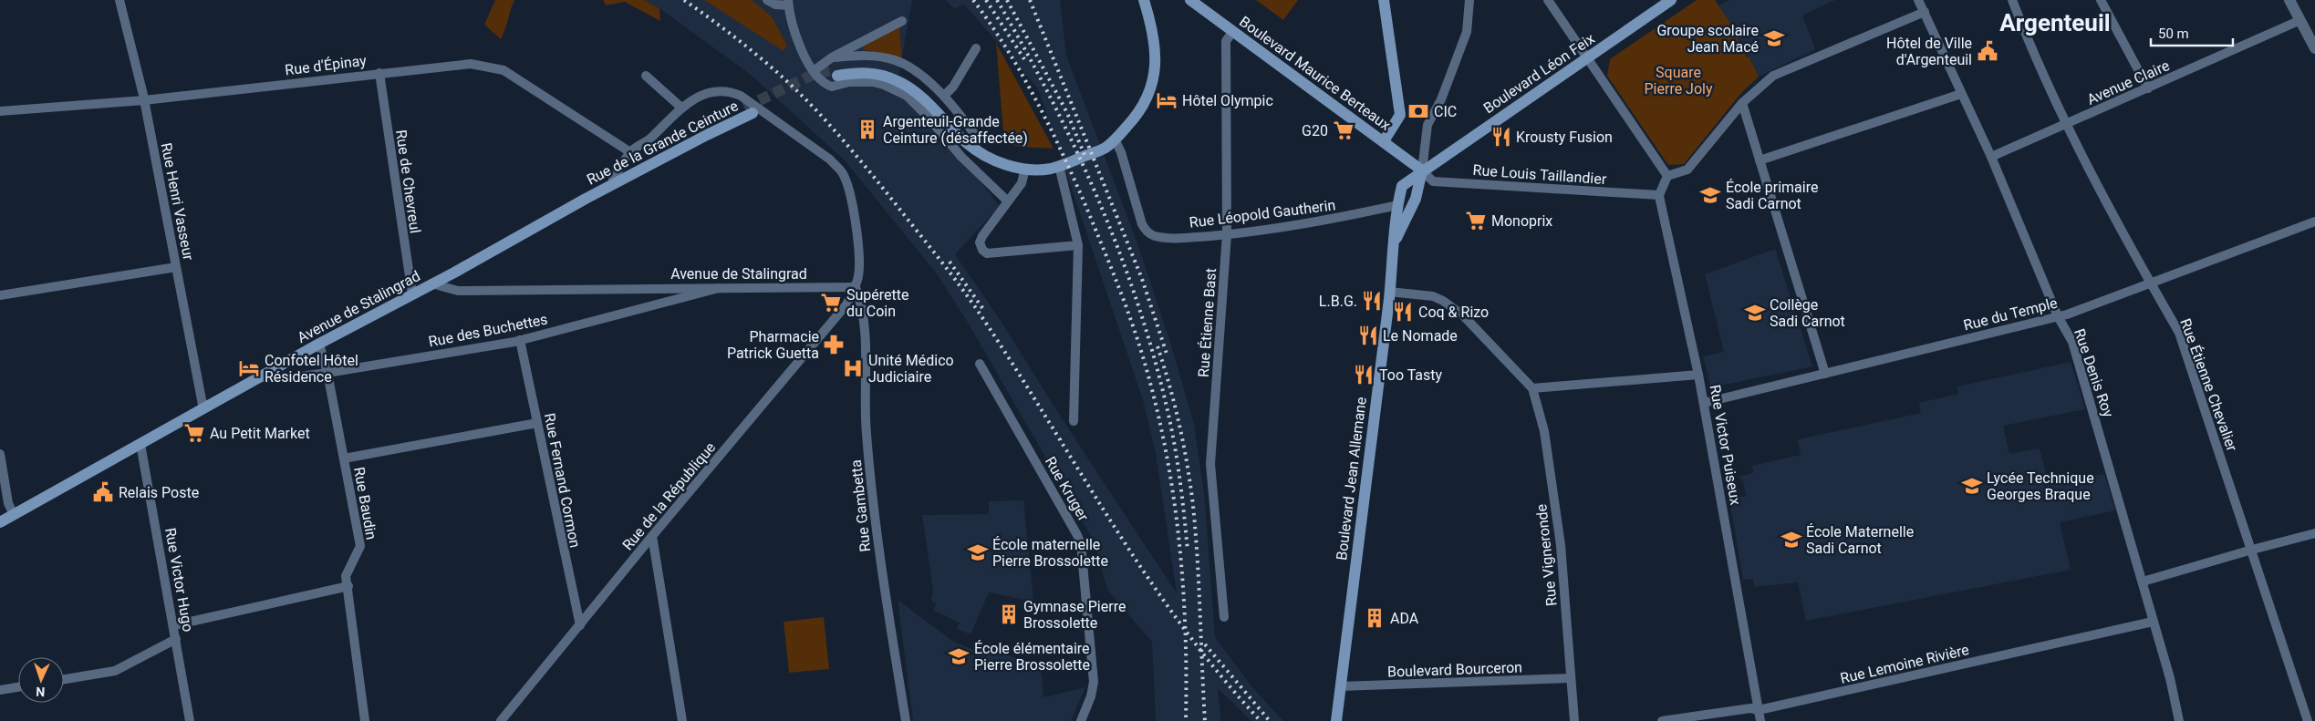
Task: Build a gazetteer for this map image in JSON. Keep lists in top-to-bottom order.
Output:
{
  "streets": {
    "main road": [
      "Boulevard Maurice Berteaux",
      "Boulevard Léon Feix",
      "Rue de la Grande Ceinture",
      "Avenue de Stalingrad",
      "Boulevard Jean Allemane"
    ],
    "street": [
      "Rue d'Épinay",
      "Avenue Claire",
      "Rue Louis Taillandier",
      "Rue de Chevreul",
      "Rue Henri Vasseur",
      "Rue Léopold Gautherin",
      "Rue du Temple",
      "Rue Étienne Bast",
      "Rue des Buchettes",
      "Rue Denis Roy",
      "Rue Étienne Chevalier",
      "Rue Victor Puiseux",
      "Rue Fernand Cormon",
      "Rue Kruger",
      "Rue de la République",
      "Rue Baudin",
      "Rue Gambetta",
      "Rue Vigneronde",
      "Rue Victor Hugo",
      "Rue Lemoine Rivière",
      "Boulevard Bourceron"
    ]
  },
  "crossings": [
    ["Rue d'Épinay", "Rue de la Grande Ceinture"],
    ["Rue d'Épinay", "Rue de Chevreul"],
    ["Rue d'Épinay", "Rue Henri Vasseur"],
    ["Boulevard Maurice Berteaux", "Boulevard Léon Feix"],
    ["Boulevard Maurice Berteaux", "Rue Louis Taillandier"],
    ["Boulevard Maurice Berteaux", "Rue Étienne Bast"],
    ["Boulevard Maurice Berteaux", "Boulevard Jean Allemane"],
    ["Boulevard Léon Feix", "Rue Louis Taillandier"],
    ["Boulevard Léon Feix", "Boulevard Jean Allemane"],
    ["Avenue Claire", "Rue Denis Roy"],
    ["Avenue Claire", "Rue Étienne Chevalier"],
    ["Rue de la Grande Ceinture", "Avenue de Stalingrad"],
    ["Rue de la Grande Ceinture", "Rue de la République"],
    ["Rue de la Grande Ceinture", "Rue Gambetta"],
    ["Rue Louis Taillandier", "Rue Victor Puiseux"],
    ["Rue Louis Taillandier", "Boulevard Jean Allemane"],
    ["Rue de Chevreul", "Avenue de Stalingrad"],
    ["Rue Henri Vasseur", "Avenue de Stalingrad"],
    ["Rue Léopold Gautherin", "Rue Étienne Bast"],
    ["Rue Léopold Gautherin", "Boulevard Jean Allemane"],
    ["Avenue de Stalingrad", "Rue des Buchettes"],
    ["Avenue de Stalingrad", "Rue de la République"],
    ["Avenue de Stalingrad", "Rue Baudin"],
    ["Avenue de Stalingrad", "Rue Gambetta"],
    ["Avenue de Stalingrad", "Rue Victor Hugo"],
    ["Rue du Temple", "Rue Denis Roy"],
    ["Rue du Temple", "Rue Étienne Chevalier"],
    ["Rue du Temple", "Rue Victor Puiseux"],
    ["Rue des Buchettes", "Rue Fernand Cormon"],
    ["Rue des Buchettes", "Rue Baudin"],
    ["Rue Denis Roy", "Rue Lemoine Rivière"],
    ["Rue Victor Puiseux", "Rue Lemoine Rivière"],
    ["Boulevard Jean Allemane", "Boulevard Bourceron"],
    ["Rue Fernand Cormon", "Rue de la République"],
    ["Rue de la République", "Rue Gambetta"],
    ["Rue Vigneronde", "Boulevard Bourceron"]
  ],
  "districts": ["Argenteuil"],
  "parks": ["Square Pierre Joly"],
  "places": {
    "school or university": [
      "Groupe scolaire Jean Macé",
      "École primaire Sadi Carnot",
      "Collège Sadi Carnot",
      "Lycée Technique Georges Braque",
      "École Maternelle Sadi Carnot",
      "École maternelle Pierre Brossolette",
      "École élémentaire Pierre Brossolette"
    ],
    "public building": ["Hôtel de Ville d'Argenteuil", "Relais Poste"],
    "hotel": ["Hôtel Olympic", "Confotel Hôtel Résidence"],
    "bank": ["CIC"],
    "building": ["Argenteuil-Grande Ceinture (désaffectée)", "Gymnase Pierre Brossolette", "ADA"],
    "supermarket": [
      "G20",
      "Monoprix",
      "Supérette du Coin",
      "Au Petit Market"
    ],
    "restaurant": [
      "Krousty Fusion",
      "L.B.G.",
      "Coq & Rizo",
      "Le Nomade",
      "Too Tasty"
    ],
    "pharmacy": ["Pharmacie Patrick Guetta"],
    "hospital": ["Unité Médico Judiciaire"]
  },
  "scale_bar": "50 m",
  "north": "bottom"
}
